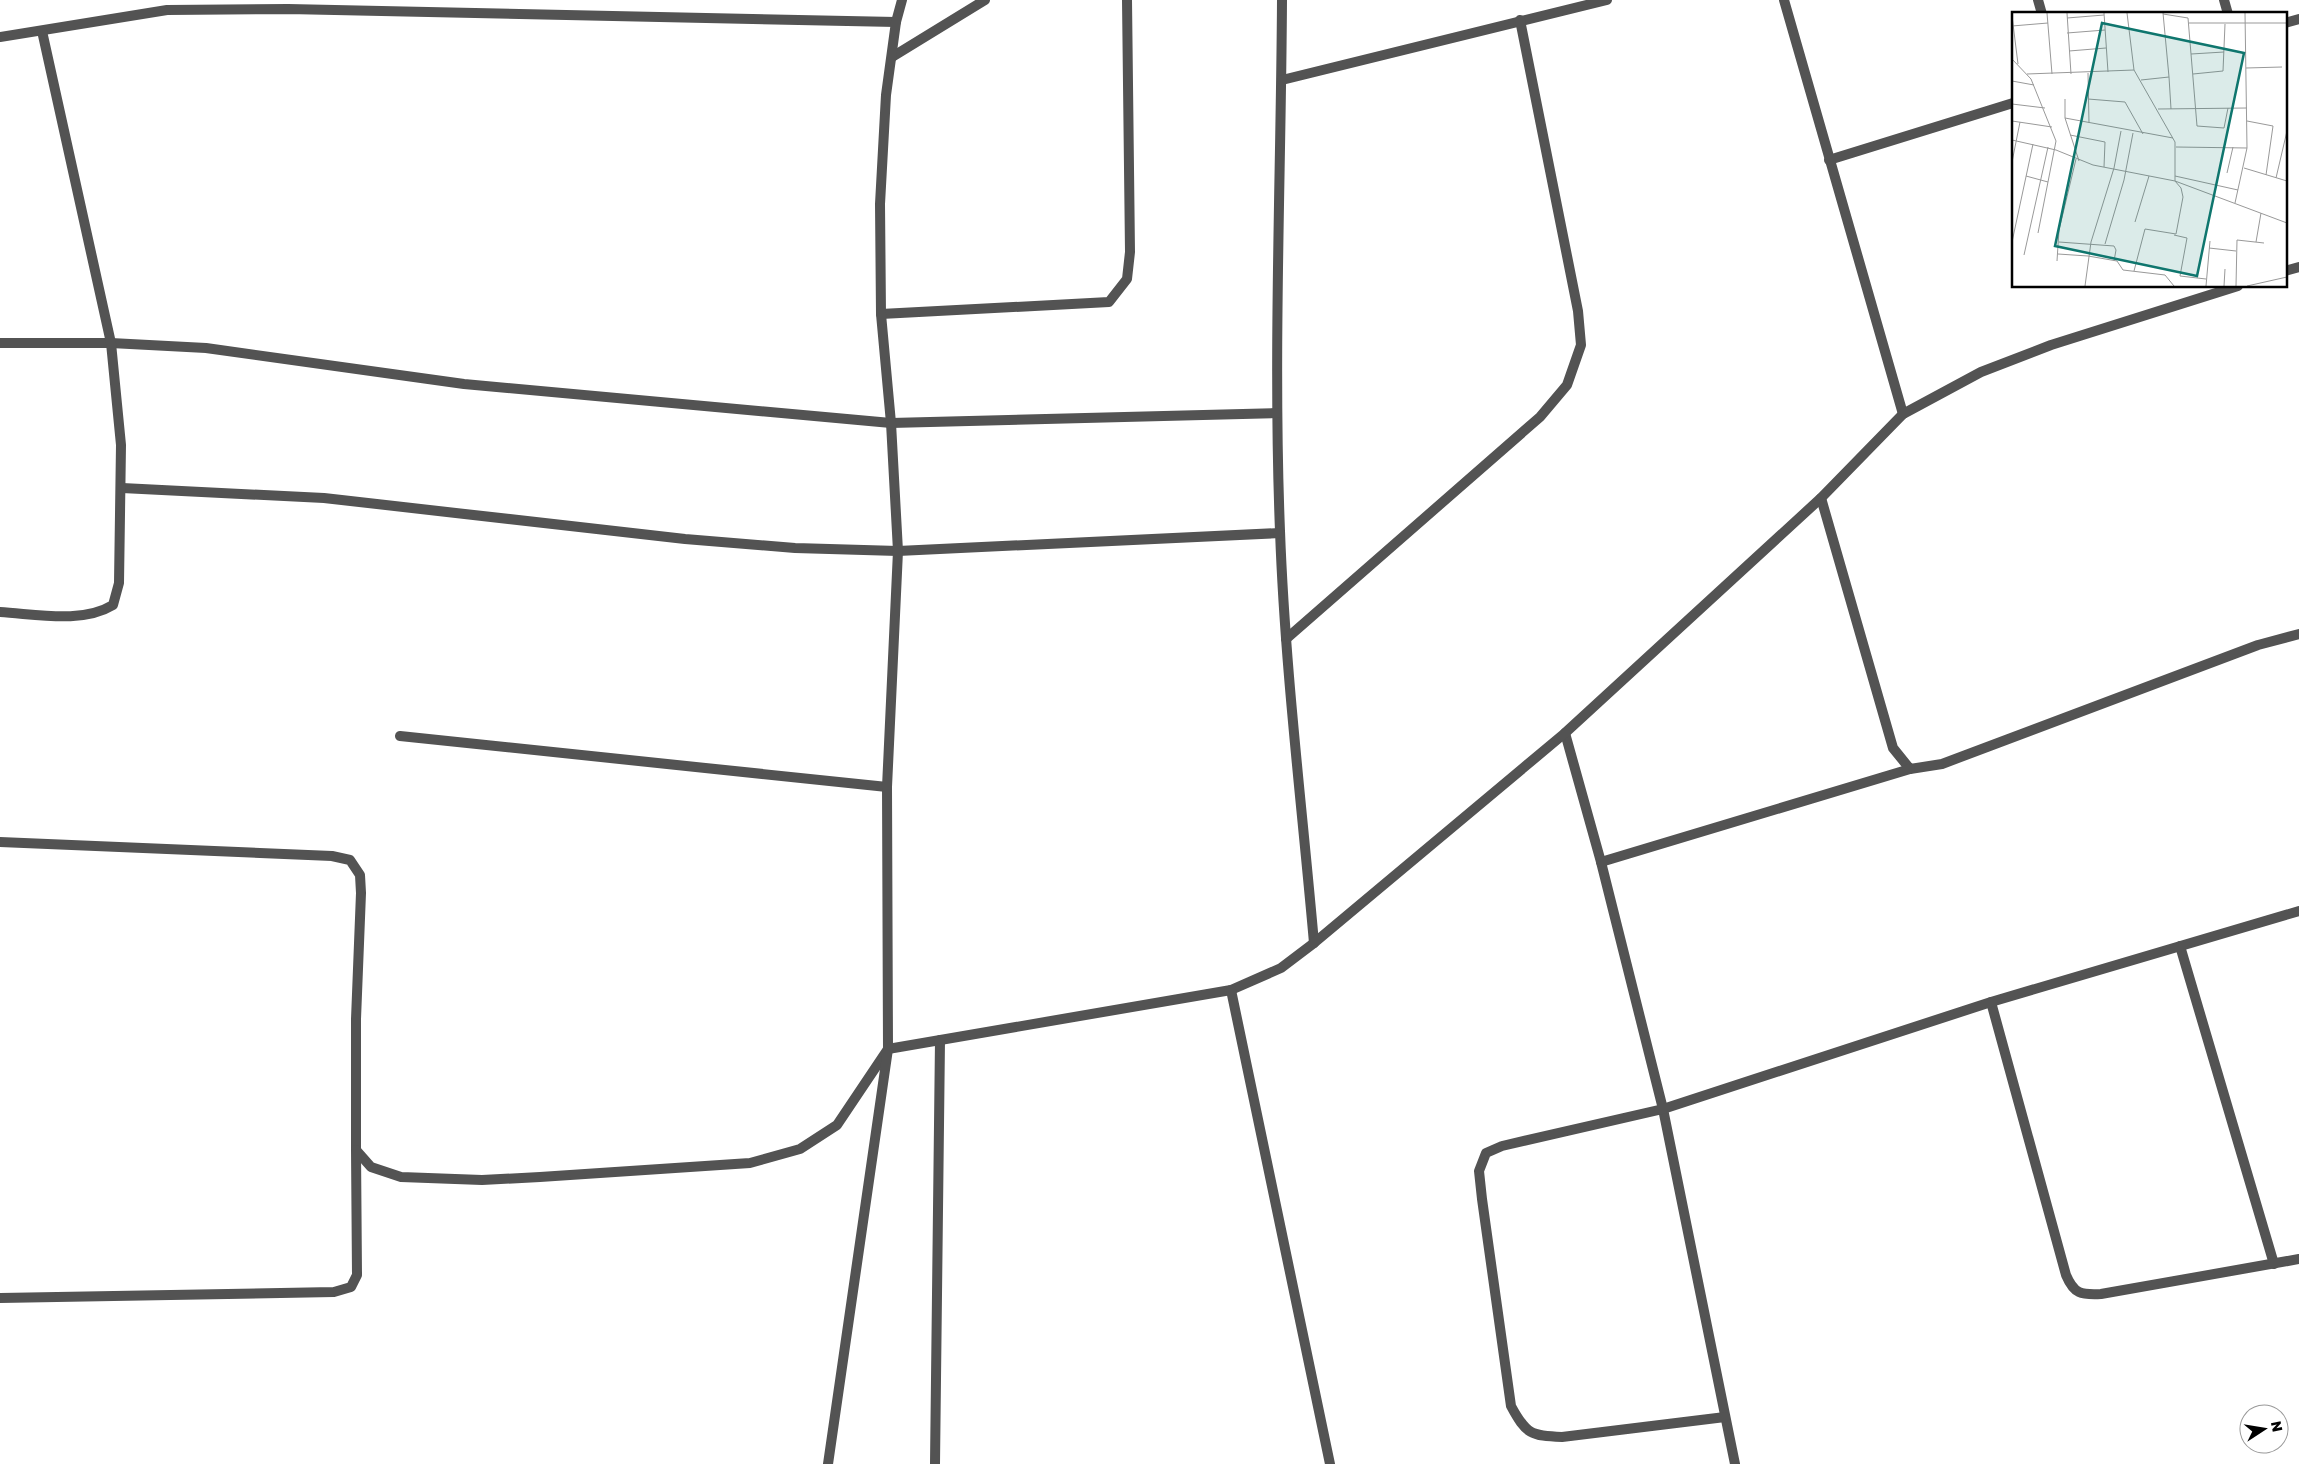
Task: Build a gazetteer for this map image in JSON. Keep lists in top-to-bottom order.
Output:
{
  "north": "right"
}
